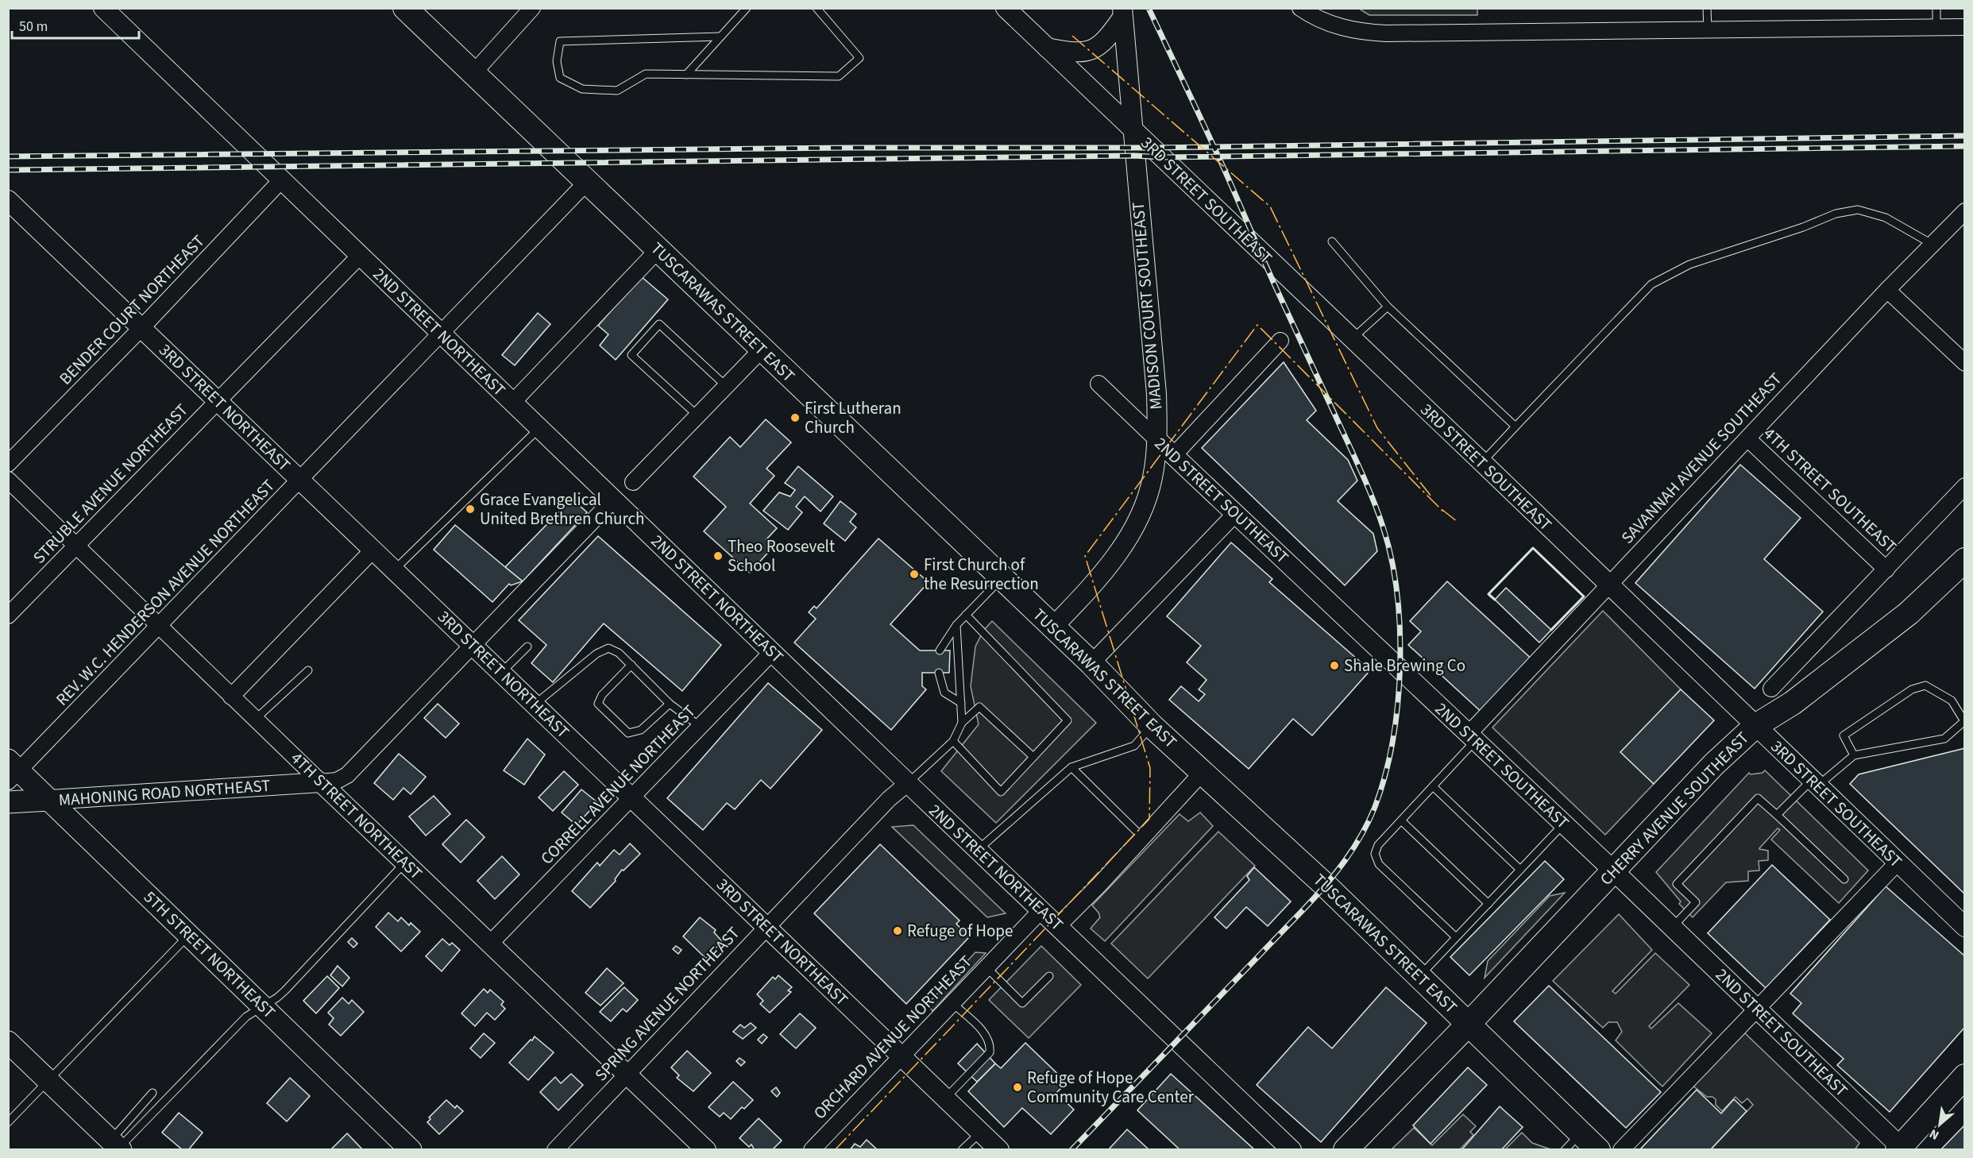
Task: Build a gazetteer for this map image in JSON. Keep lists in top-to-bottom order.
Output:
{
  "streets": {
    "main road": [
      "TUSCARAWAS STREET EAST",
      "MAHONING ROAD NORTHEAST",
      "CHERRY AVENUE SOUTHEAST",
      "5TH STREET NORTHEAST"
    ],
    "street": [
      "3RD STREET SOUTHEAST",
      "MADISON COURT SOUTHEAST",
      "BENDER COURT NORTHEAST",
      "2ND STREET NORTHEAST",
      "3RD STREET NORTHEAST",
      "SAVANNAH AVENUE SOUTHEAST",
      "STRUBLE AVENUE NORTHEAST",
      "4TH STREET SOUTHEAST",
      "2ND STREET SOUTHEAST",
      "REV. W.C. HENDERSON AVENUE NORTHEAST",
      "CORRELL AVENUE NORTHEAST",
      "4TH STREET NORTHEAST",
      "SPRING AVENUE NORTHEAST",
      "ORCHARD AVENUE NORTHEAST"
    ]
  },
  "crossings": [
    ["3RD STREET SOUTHEAST", "MADISON COURT SOUTHEAST"],
    ["3RD STREET SOUTHEAST", "SAVANNAH AVENUE SOUTHEAST"],
    ["3RD STREET SOUTHEAST", "CHERRY AVENUE SOUTHEAST"],
    ["MADISON COURT SOUTHEAST", "TUSCARAWAS STREET EAST"],
    ["MADISON COURT SOUTHEAST", "2ND STREET SOUTHEAST"],
    ["BENDER COURT NORTHEAST", "2ND STREET NORTHEAST"],
    ["BENDER COURT NORTHEAST", "3RD STREET NORTHEAST"],
    ["TUSCARAWAS STREET EAST", "REV. W.C. HENDERSON AVENUE NORTHEAST"],
    ["TUSCARAWAS STREET EAST", "CHERRY AVENUE SOUTHEAST"],
    ["2ND STREET NORTHEAST", "STRUBLE AVENUE NORTHEAST"],
    ["2ND STREET NORTHEAST", "REV. W.C. HENDERSON AVENUE NORTHEAST"],
    ["2ND STREET NORTHEAST", "CORRELL AVENUE NORTHEAST"],
    ["2ND STREET NORTHEAST", "SPRING AVENUE NORTHEAST"],
    ["2ND STREET NORTHEAST", "ORCHARD AVENUE NORTHEAST"],
    ["3RD STREET NORTHEAST", "STRUBLE AVENUE NORTHEAST"],
    ["3RD STREET NORTHEAST", "REV. W.C. HENDERSON AVENUE NORTHEAST"],
    ["3RD STREET NORTHEAST", "CORRELL AVENUE NORTHEAST"],
    ["3RD STREET NORTHEAST", "SPRING AVENUE NORTHEAST"],
    ["3RD STREET NORTHEAST", "ORCHARD AVENUE NORTHEAST"],
    ["SAVANNAH AVENUE SOUTHEAST", "4TH STREET SOUTHEAST"],
    ["SAVANNAH AVENUE SOUTHEAST", "2ND STREET SOUTHEAST"],
    ["STRUBLE AVENUE NORTHEAST", "4TH STREET NORTHEAST"],
    ["2ND STREET SOUTHEAST", "CHERRY AVENUE SOUTHEAST"],
    ["REV. W.C. HENDERSON AVENUE NORTHEAST", "4TH STREET NORTHEAST"],
    ["REV. W.C. HENDERSON AVENUE NORTHEAST", "5TH STREET NORTHEAST"],
    ["CORRELL AVENUE NORTHEAST", "4TH STREET NORTHEAST"],
    ["MAHONING ROAD NORTHEAST", "4TH STREET NORTHEAST"],
    ["MAHONING ROAD NORTHEAST", "5TH STREET NORTHEAST"],
    ["4TH STREET NORTHEAST", "SPRING AVENUE NORTHEAST"]
  ],
  "places": [
    "First Lutheran Church",
    "Grace Evangelical United Brethren Church",
    "Theo Roosevelt School",
    "First Church of the Resurrection",
    "Shale Brewing Co",
    "Refuge of Hope",
    "Refuge of Hope Community Care Center"
  ],
  "scale_bar": "50 m",
  "north": "bottom left"
}
